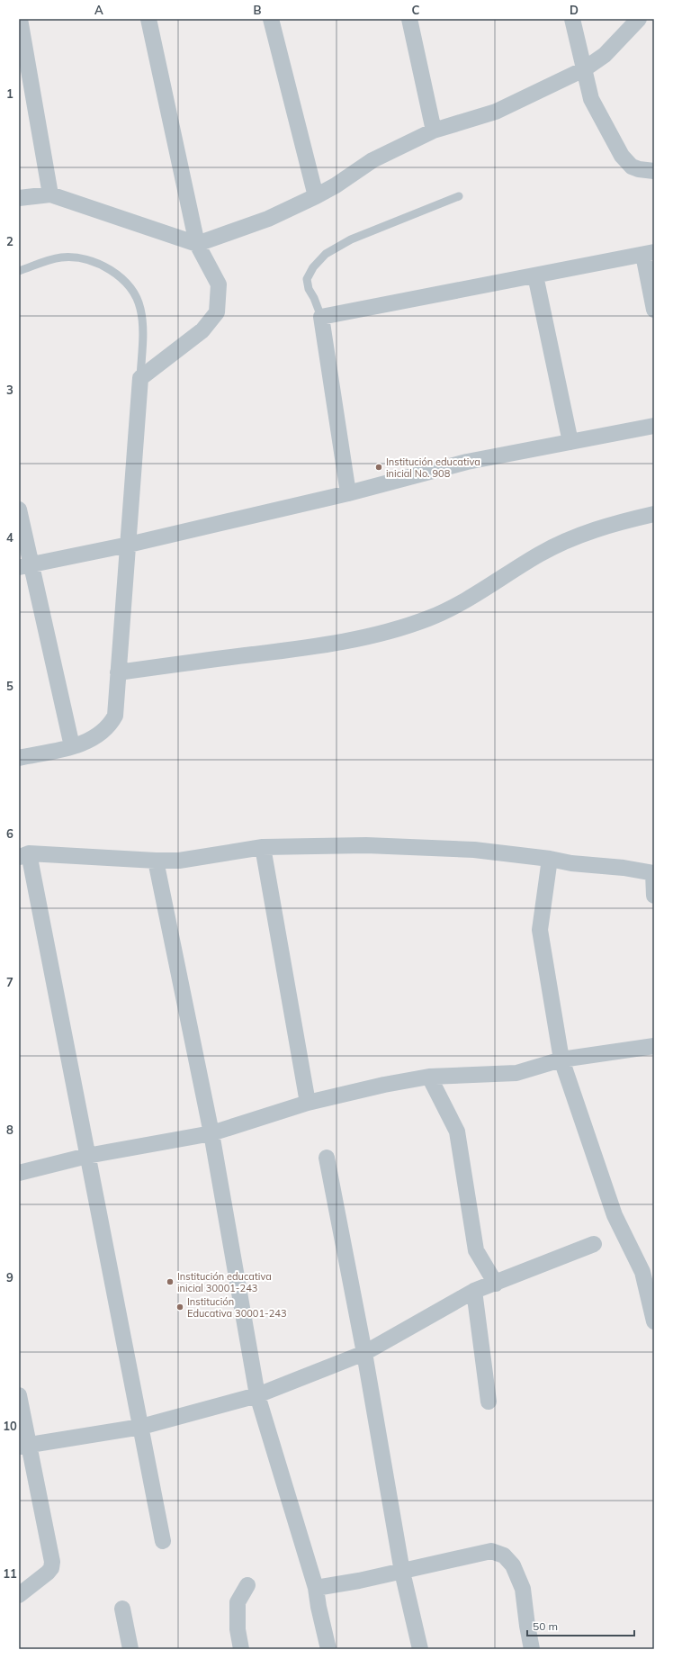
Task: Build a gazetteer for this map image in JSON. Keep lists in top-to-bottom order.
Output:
{
  "places": ["Institución educativa inicial No. 908", "Institución educativa inicial 30001-243", "Institución Educativa 30001-243"],
  "scale_bar": "50 m",
  "grid": {
    "columns": [
      "A",
      "B",
      "C",
      "D"
    ],
    "rows": [
      "1",
      "2",
      "3",
      "4",
      "5",
      "6",
      "7",
      "8",
      "9",
      "10",
      "11"
    ]
  }
}
